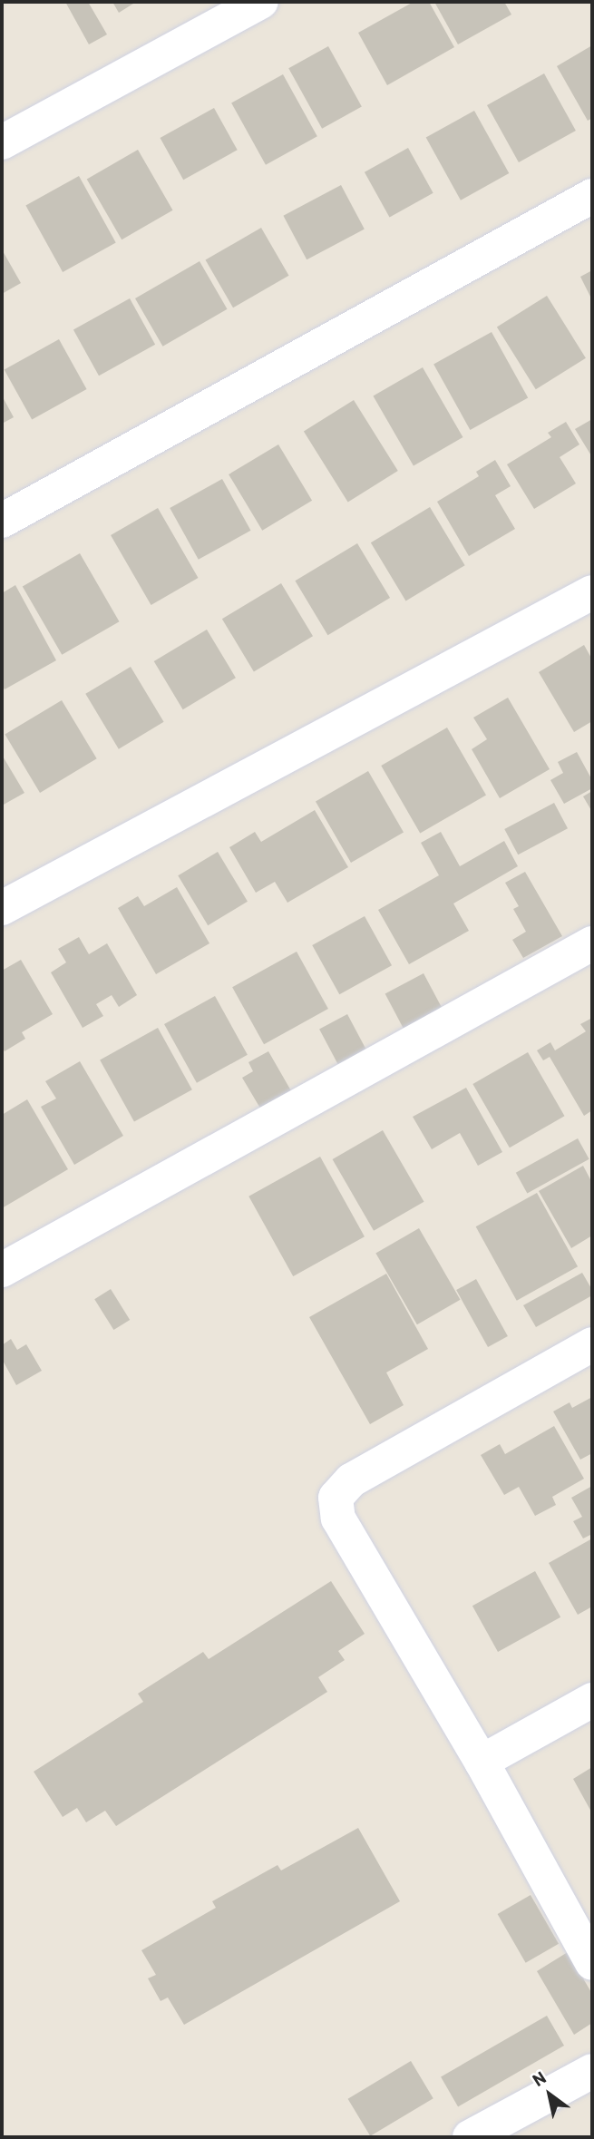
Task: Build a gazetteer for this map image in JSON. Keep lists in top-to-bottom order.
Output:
{
  "north": "top left"
}
